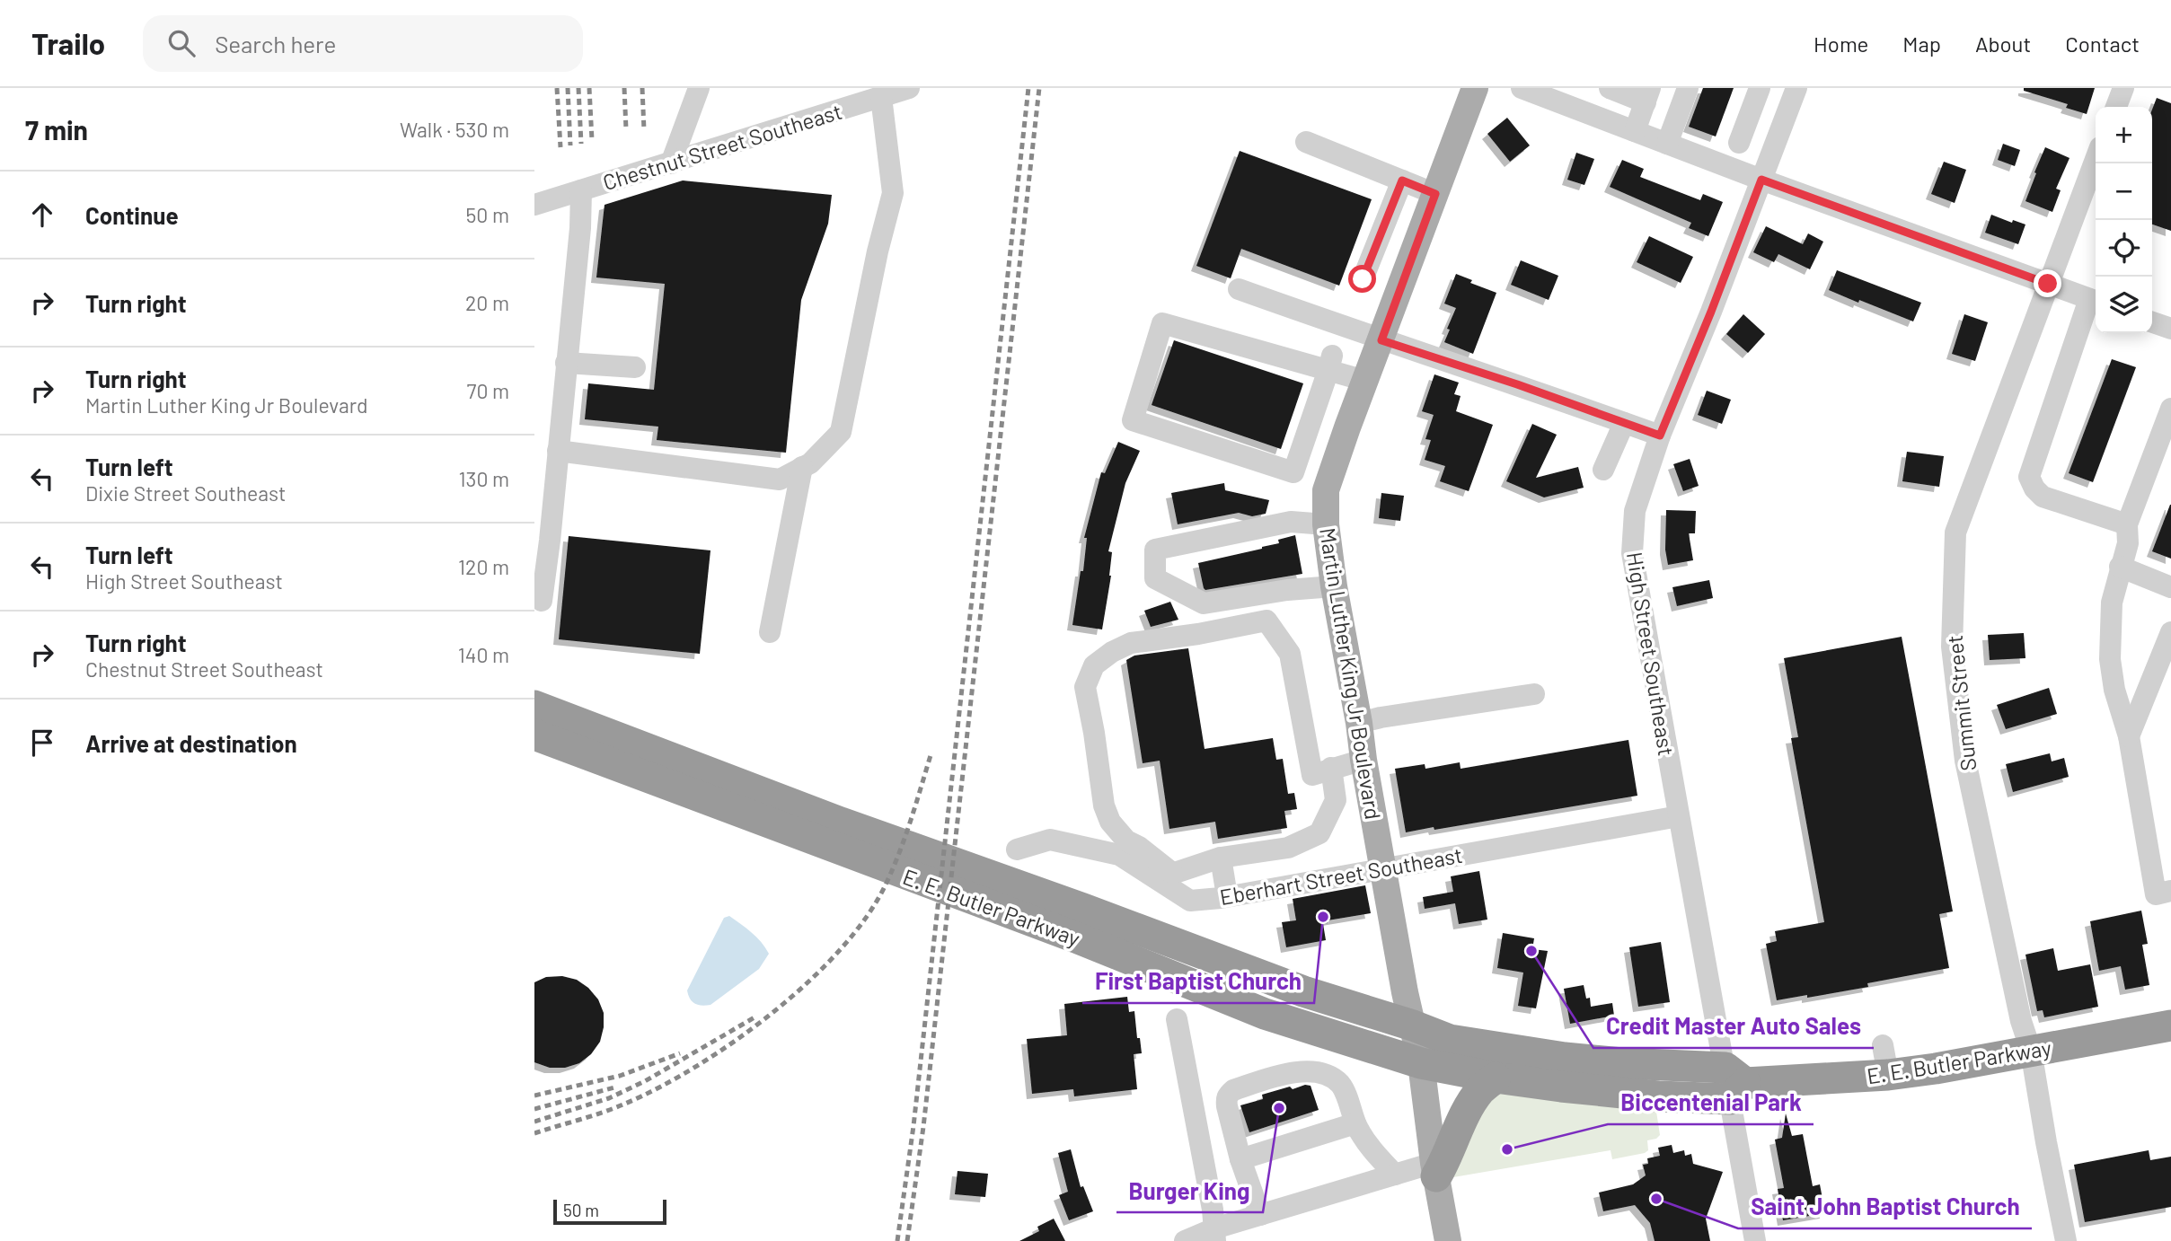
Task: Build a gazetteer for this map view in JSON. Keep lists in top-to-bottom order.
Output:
{
  "streets": {
    "highway": ["E. E. Butler Parkway"],
    "main road": ["Martin Luther King Jr Boulevard"],
    "street": [
      "Chestnut Street Southeast",
      "High Street Southeast",
      "Summit Street",
      "Eberhart Street Southeast"
    ]
  },
  "crossings": [
    ["High Street Southeast", "Eberhart Street Southeast"],
    ["High Street Southeast", "E. E. Butler Parkway"],
    ["Martin Luther King Jr Boulevard", "Eberhart Street Southeast"],
    ["Martin Luther King Jr Boulevard", "E. E. Butler Parkway"],
    ["Summit Street", "E. E. Butler Parkway"]
  ],
  "places": [
    "First Baptist Church",
    "Credit Master Auto Sales",
    "Burger King",
    "Biccentenial Park",
    "Saint John Baptist Church"
  ],
  "scale_bar": "50 m",
  "page": {
    "header": "Trailo",
    "search": "Search here",
    "nav": [
      "Home",
      "Map",
      "About",
      "Contact"
    ],
    "heading": ["7 min", "Walk · 530 m"],
    "map_buttons": ["+", "−"],
    "list": [
      ["Continue", "50 m"],
      ["Turn right", "20 m"],
      ["Turn right", "Martin Luther King Jr Boulevard", "70 m"],
      ["Turn left", "Dixie Street Southeast", "130 m"],
      ["Turn left", "High Street Southeast", "120 m"],
      ["Turn right", "Chestnut Street Southeast", "140 m"],
      "Arrive at destination"
    ],
    "scale": "50 m"
  }
}
